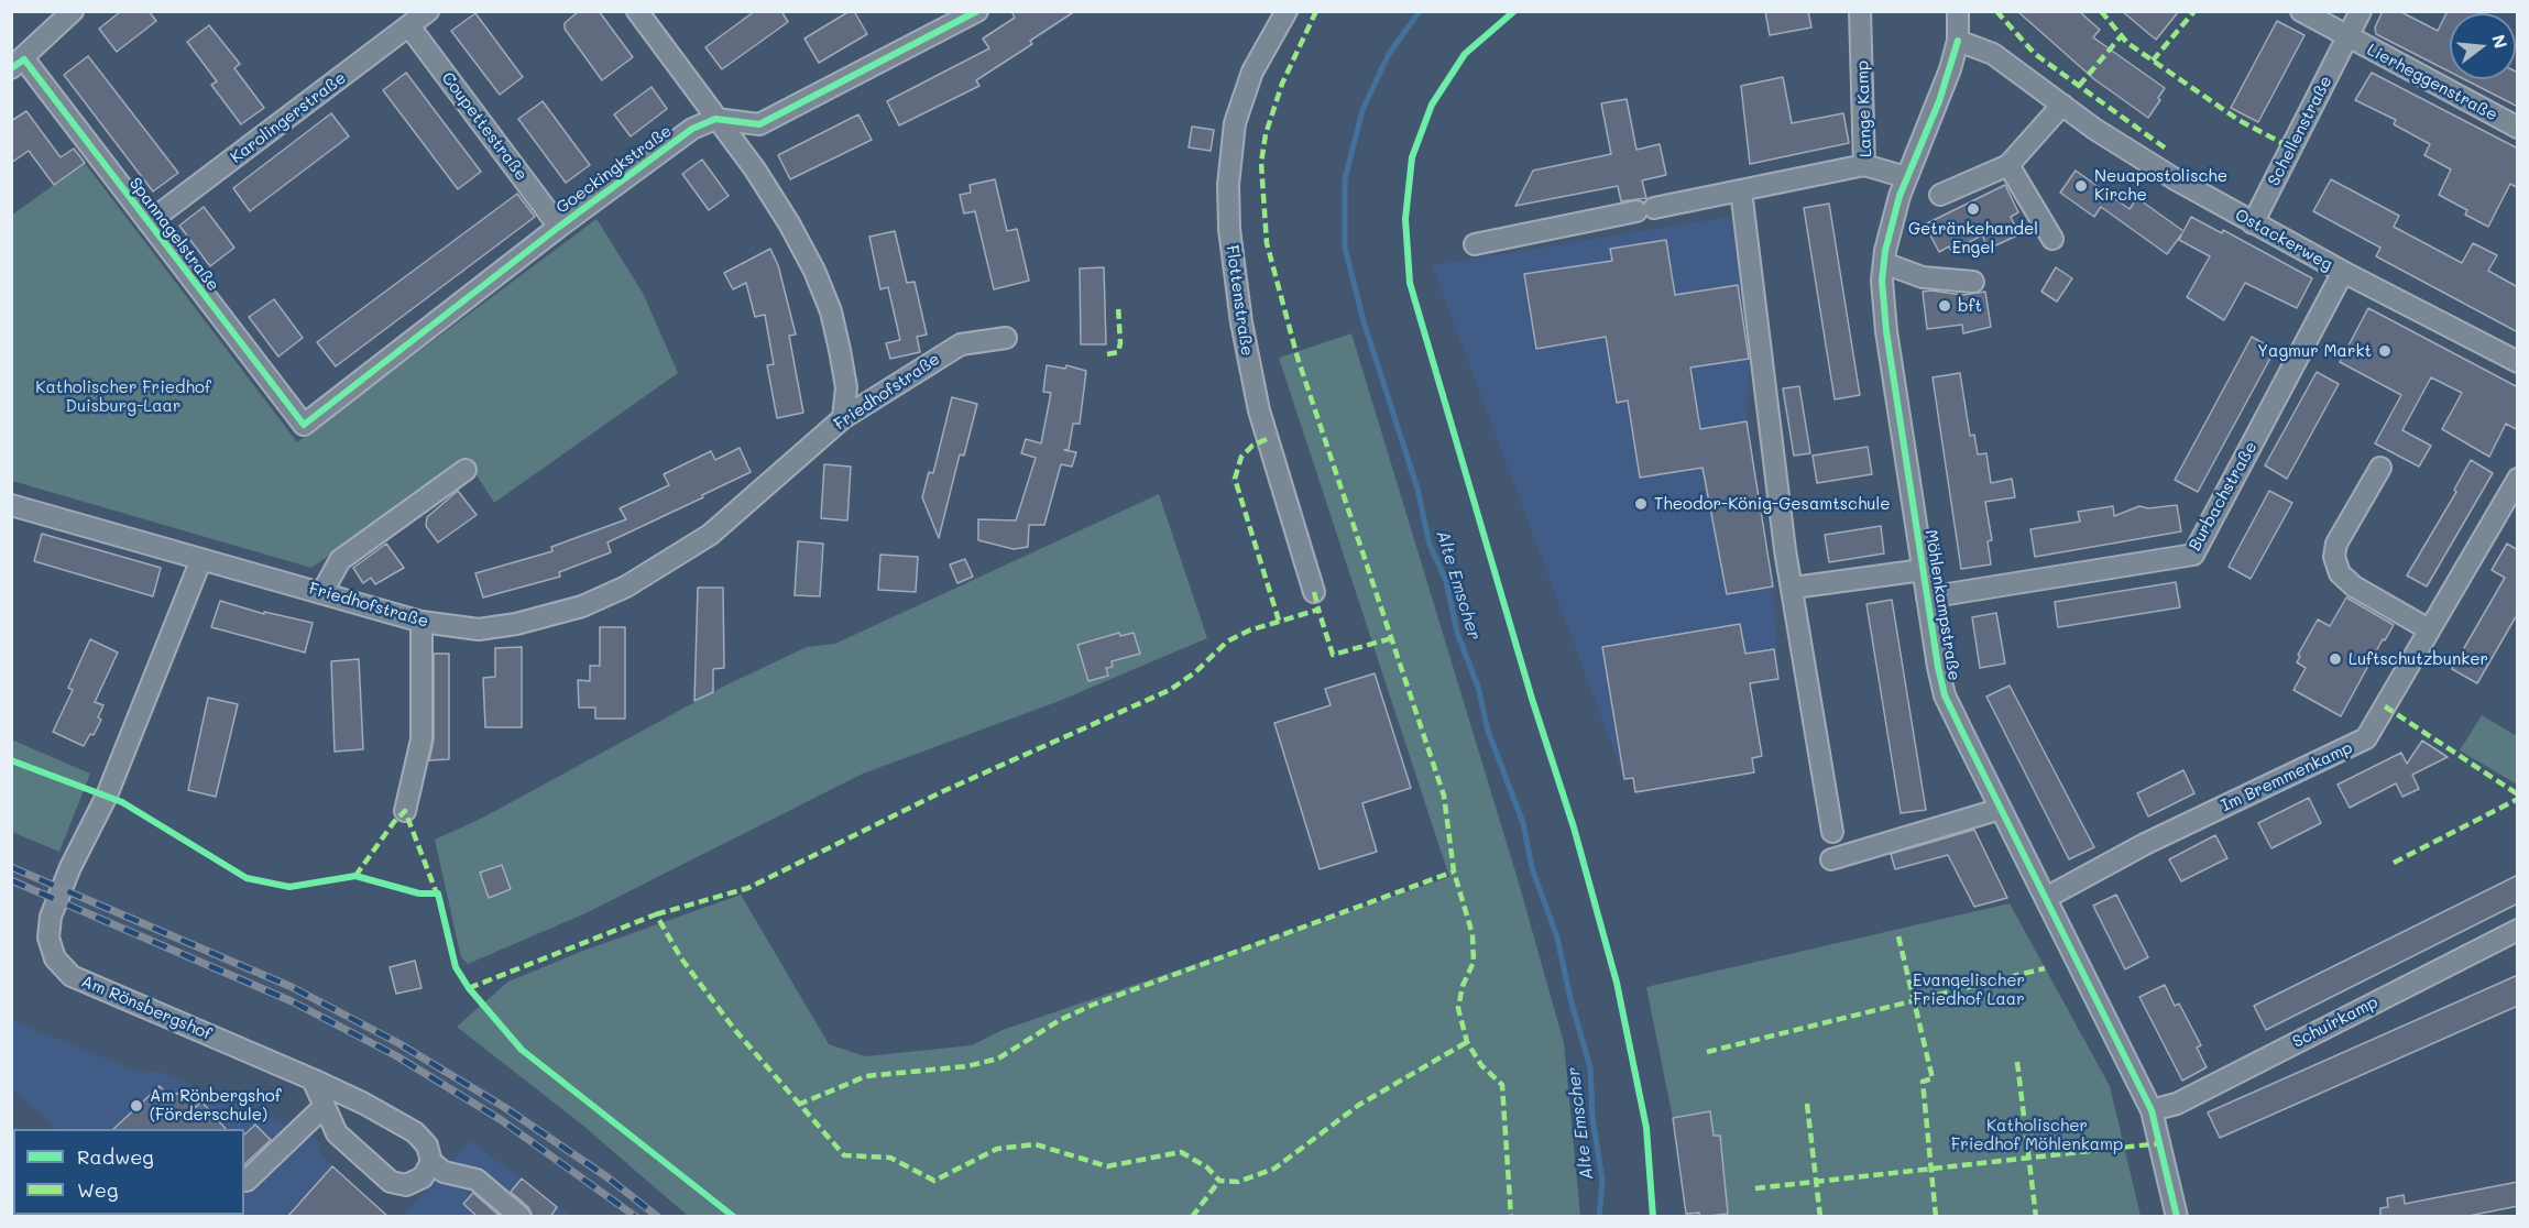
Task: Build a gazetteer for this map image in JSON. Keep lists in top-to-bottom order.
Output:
{
  "streets": {
    "street": [
      "Lierheggenstraße",
      "Lange Kamp",
      "Karolingerstraße",
      "Coupettestraße",
      "Schellenstraße",
      "Goeckingkstraße",
      "Spannagelstraße",
      "Ostackerweg",
      "Flottenstraße",
      "Friedhofstraße",
      "Burbachstraße",
      "Möhlenkampstraße",
      "Im Bremmenkamp",
      "Am Rönsbergshof",
      "Schuirkamp"
    ]
  },
  "crossings": [
    ["Lierheggenstraße", "Schellenstraße"],
    ["Lange Kamp", "Möhlenkampstraße"],
    ["Karolingerstraße", "Coupettestraße"],
    ["Karolingerstraße", "Spannagelstraße"],
    ["Coupettestraße", "Goeckingkstraße"],
    ["Schellenstraße", "Ostackerweg"],
    ["Goeckingkstraße", "Spannagelstraße"],
    ["Ostackerweg", "Burbachstraße"],
    ["Ostackerweg", "Möhlenkampstraße"],
    ["Friedhofstraße", "Am Rönsbergshof"],
    ["Burbachstraße", "Möhlenkampstraße"],
    ["Möhlenkampstraße", "Im Bremmenkamp"],
    ["Möhlenkampstraße", "Schuirkamp"]
  ],
  "water": ["Alte Emscher"],
  "parks": ["Katholischer Friedhof Duisburg-Laar", "Evangelischer Friedhof Laar", "Katholischer Friedhof Möhlenkamp"],
  "places": [
    "Neuapostolische Kirche",
    "Getränkehandel Engel",
    "bft",
    "Yagmur Markt",
    "Theodor-König-Gesamtschule",
    "Luftschutzbunker",
    "Am Rönbergshof (Förderschule)"
  ],
  "legend": ["Radweg", "Weg"],
  "north": "right"
}
